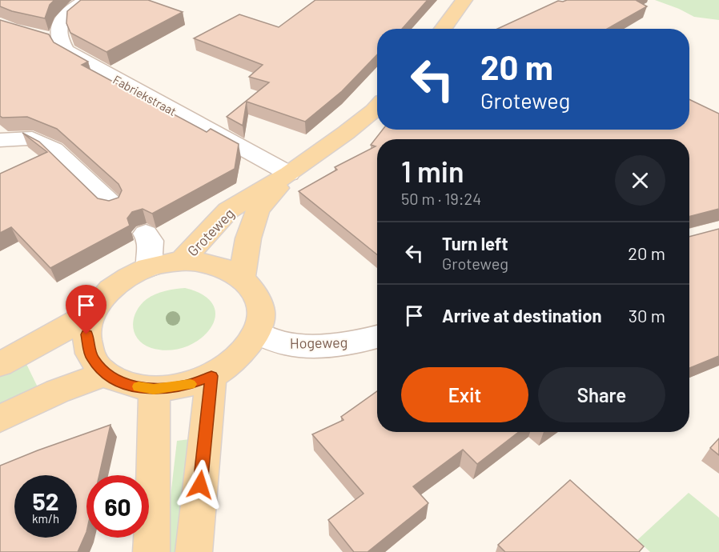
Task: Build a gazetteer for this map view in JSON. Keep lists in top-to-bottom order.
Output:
{
  "streets": {
    "main road": ["Groteweg"],
    "street": ["Fabriekstraat", "Hogeweg"]
  },
  "crossings": [
    ["Fabriekstraat", "Groteweg"],
    ["Groteweg", "Hogeweg"]
  ],
  "page": {
    "turn": ["20 m", "Groteweg"],
    "heading": ["1 min", "50 m · 19:24"],
    "list": [
      {
        "name": "Turn left",
        "note": "Groteweg",
        "value": "20 m"
      },
      {
        "name": "Arrive at destination",
        "value": "30 m"
      }
    ],
    "buttons": ["Exit", "Share"],
    "speed": "52 km/h",
    "limit": "60"
  }
}
